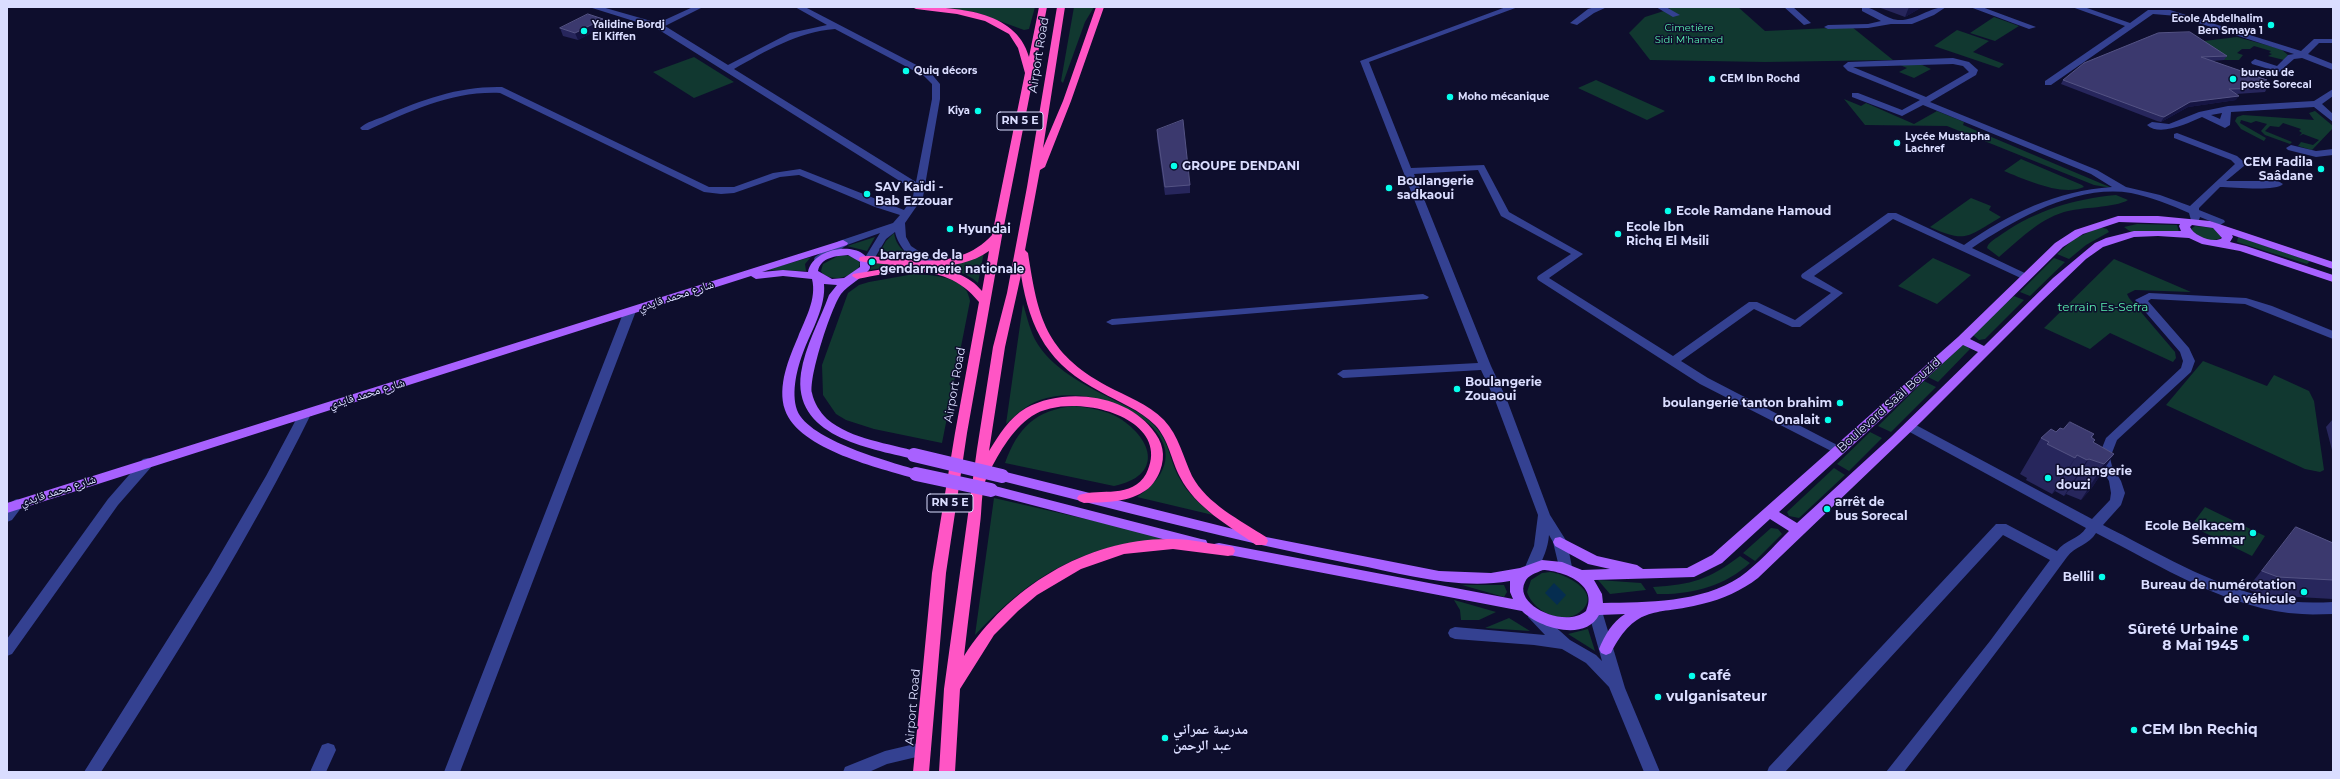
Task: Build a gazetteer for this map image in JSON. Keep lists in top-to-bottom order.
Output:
{
  "streets": {
    "highway": ["Airport Road", "RN 5 E"],
    "main road": ["شارع محمد قايدي", "Boulevard Saâl Bouzid"]
  },
  "parks": ["Cimetière Sidi M'hamed", "terrain Es-Sefra"],
  "places": [
    "Ecole Abdelhalim Ben Smaya 1",
    "Yalidine Bordj El Kiffen",
    "Quiq décors",
    "CEM Ibn Rochd",
    "bureau de poste Sorecal",
    "Moho mécanique",
    "Kiya",
    "Lycée Mustapha Lachref",
    "GROUPE DENDANI",
    "CEM Fadila Saâdane",
    "Boulangerie sadkaoui",
    "SAV Kaïdi - Bab Ezzouar",
    "Ecole Ramdane Hamoud",
    "Hyundai",
    "Ecole Ibn Richq El Msili",
    "barrage de la gendarmerie nationale",
    "Boulangerie Zouaoui",
    "boulangerie tanton brahim",
    "Onalait",
    "boulangerie douzi",
    "arrêt de bus Sorecal",
    "Ecole Belkacem Semmar",
    "Bellil",
    "Bureau de numérotation de véhicule",
    "Sûreté Urbaine 8 Mai 1945",
    "café",
    "vulganisateur",
    "CEM Ibn Rechiq",
    "مدرسة عمراني عبد الرحمن"
  ]
}
